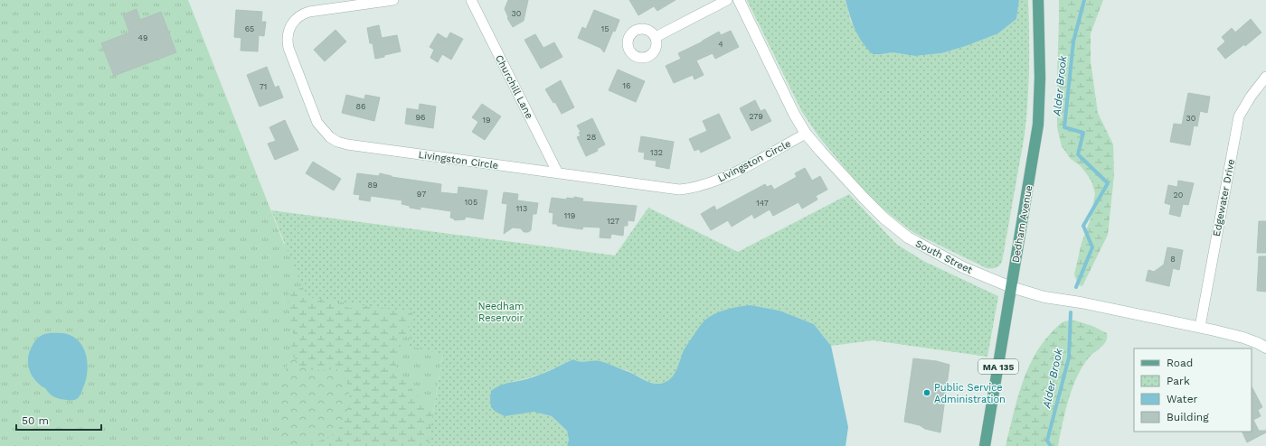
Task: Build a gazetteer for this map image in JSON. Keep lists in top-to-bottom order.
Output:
{
  "streets": {
    "main road": ["Dedham Avenue", "MA 135"],
    "street": [
      "Churchill Lane",
      "Livingston Circle",
      "Edgewater Drive",
      "South Street"
    ]
  },
  "crossings": [
    ["Churchill Lane", "Livingston Circle"],
    ["Livingston Circle", "South Street"],
    ["Edgewater Drive", "South Street"],
    ["Dedham Avenue", "South Street"]
  ],
  "water": ["Alder Brook"],
  "parks": ["Needham Reservoir"],
  "places": ["Public Service Administration"],
  "house_numbers": [
    "30",
    "65",
    "15",
    "49",
    "4",
    "16",
    "71",
    "86",
    "279",
    "96",
    "30",
    "19",
    "28",
    "132",
    "89",
    "97",
    "20",
    "105",
    "147",
    "113",
    "119",
    "127",
    "8"
  ],
  "legend": [
    "Road",
    "Park",
    "Water",
    "Building"
  ],
  "scale_bar": "50 m"
}
